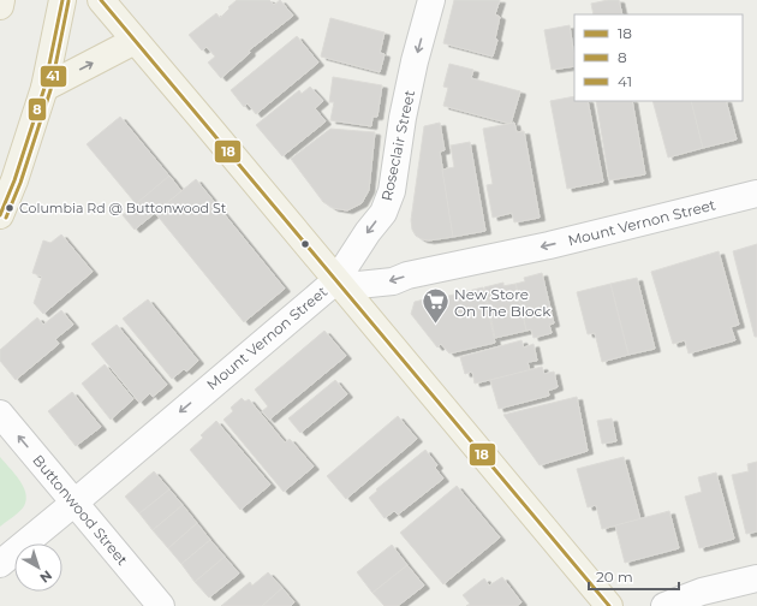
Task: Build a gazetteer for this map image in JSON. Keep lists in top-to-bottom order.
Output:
{
  "streets": {
    "street": ["Roseclair Street", "Mount Vernon Street", "Buttonwood Street"]
  },
  "crossings": [
    ["Roseclair Street", "Mount Vernon Street"],
    ["Mount Vernon Street", "Buttonwood Street"]
  ],
  "one_way": ["Roseclair Street", "Mount Vernon Street", "Buttonwood Street"],
  "places": {
    "other": ["Columbia Rd @ Buttonwood St"],
    "supermarket": ["New Store On The Block"]
  },
  "lines": ["transit line 18", "transit line 8", "transit line 41"],
  "legend": ["18", "8", "41"],
  "scale_bar": "20 m",
  "north": "bottom right"
}
